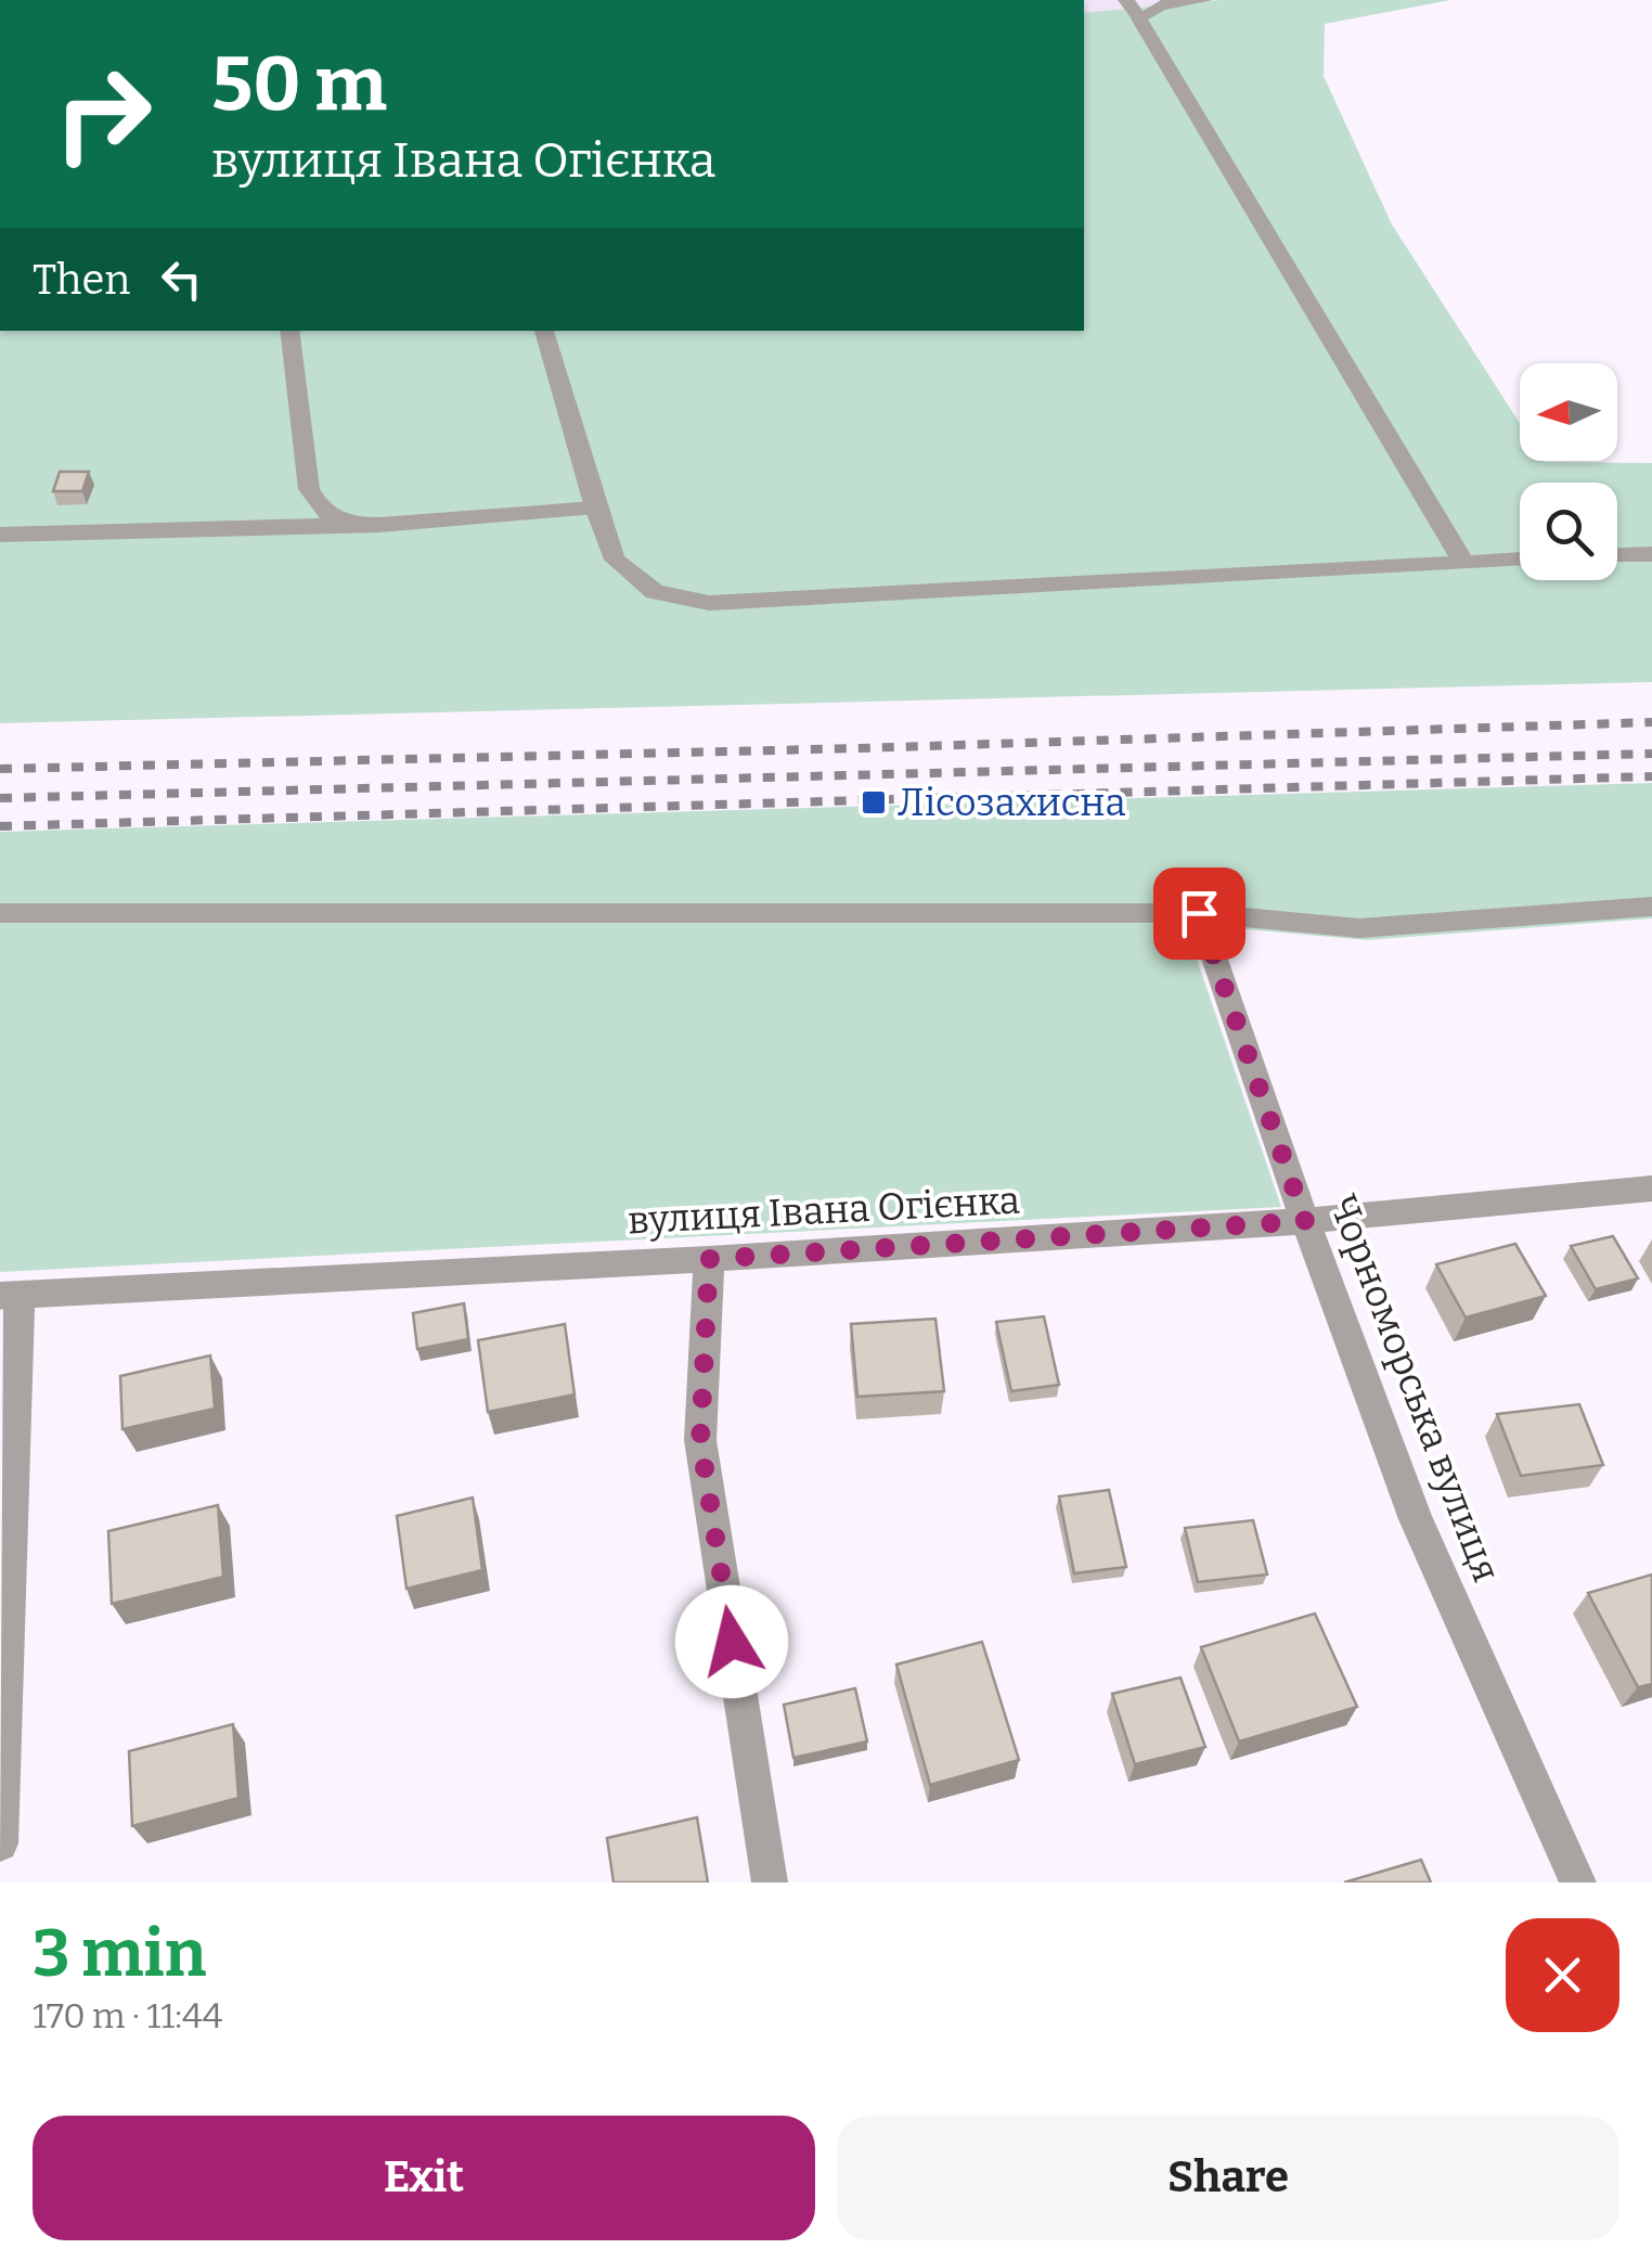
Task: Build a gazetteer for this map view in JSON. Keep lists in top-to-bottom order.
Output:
{
  "streets": {
    "street": ["вулиця Івана Огієнка", "Чорноморська вулиця"]
  },
  "crossings": [
    ["вулиця Івана Огієнка", "Чорноморська вулиця"]
  ],
  "places": {
    "transit": ["Лісозахисна"]
  },
  "north": "left",
  "page": {
    "turn": ["50 m", "вулиця Івана Огієнка"],
    "then": "Then",
    "heading": ["3 min", "170 m · 11:44"],
    "buttons": ["Exit", "Share"]
  }
}
